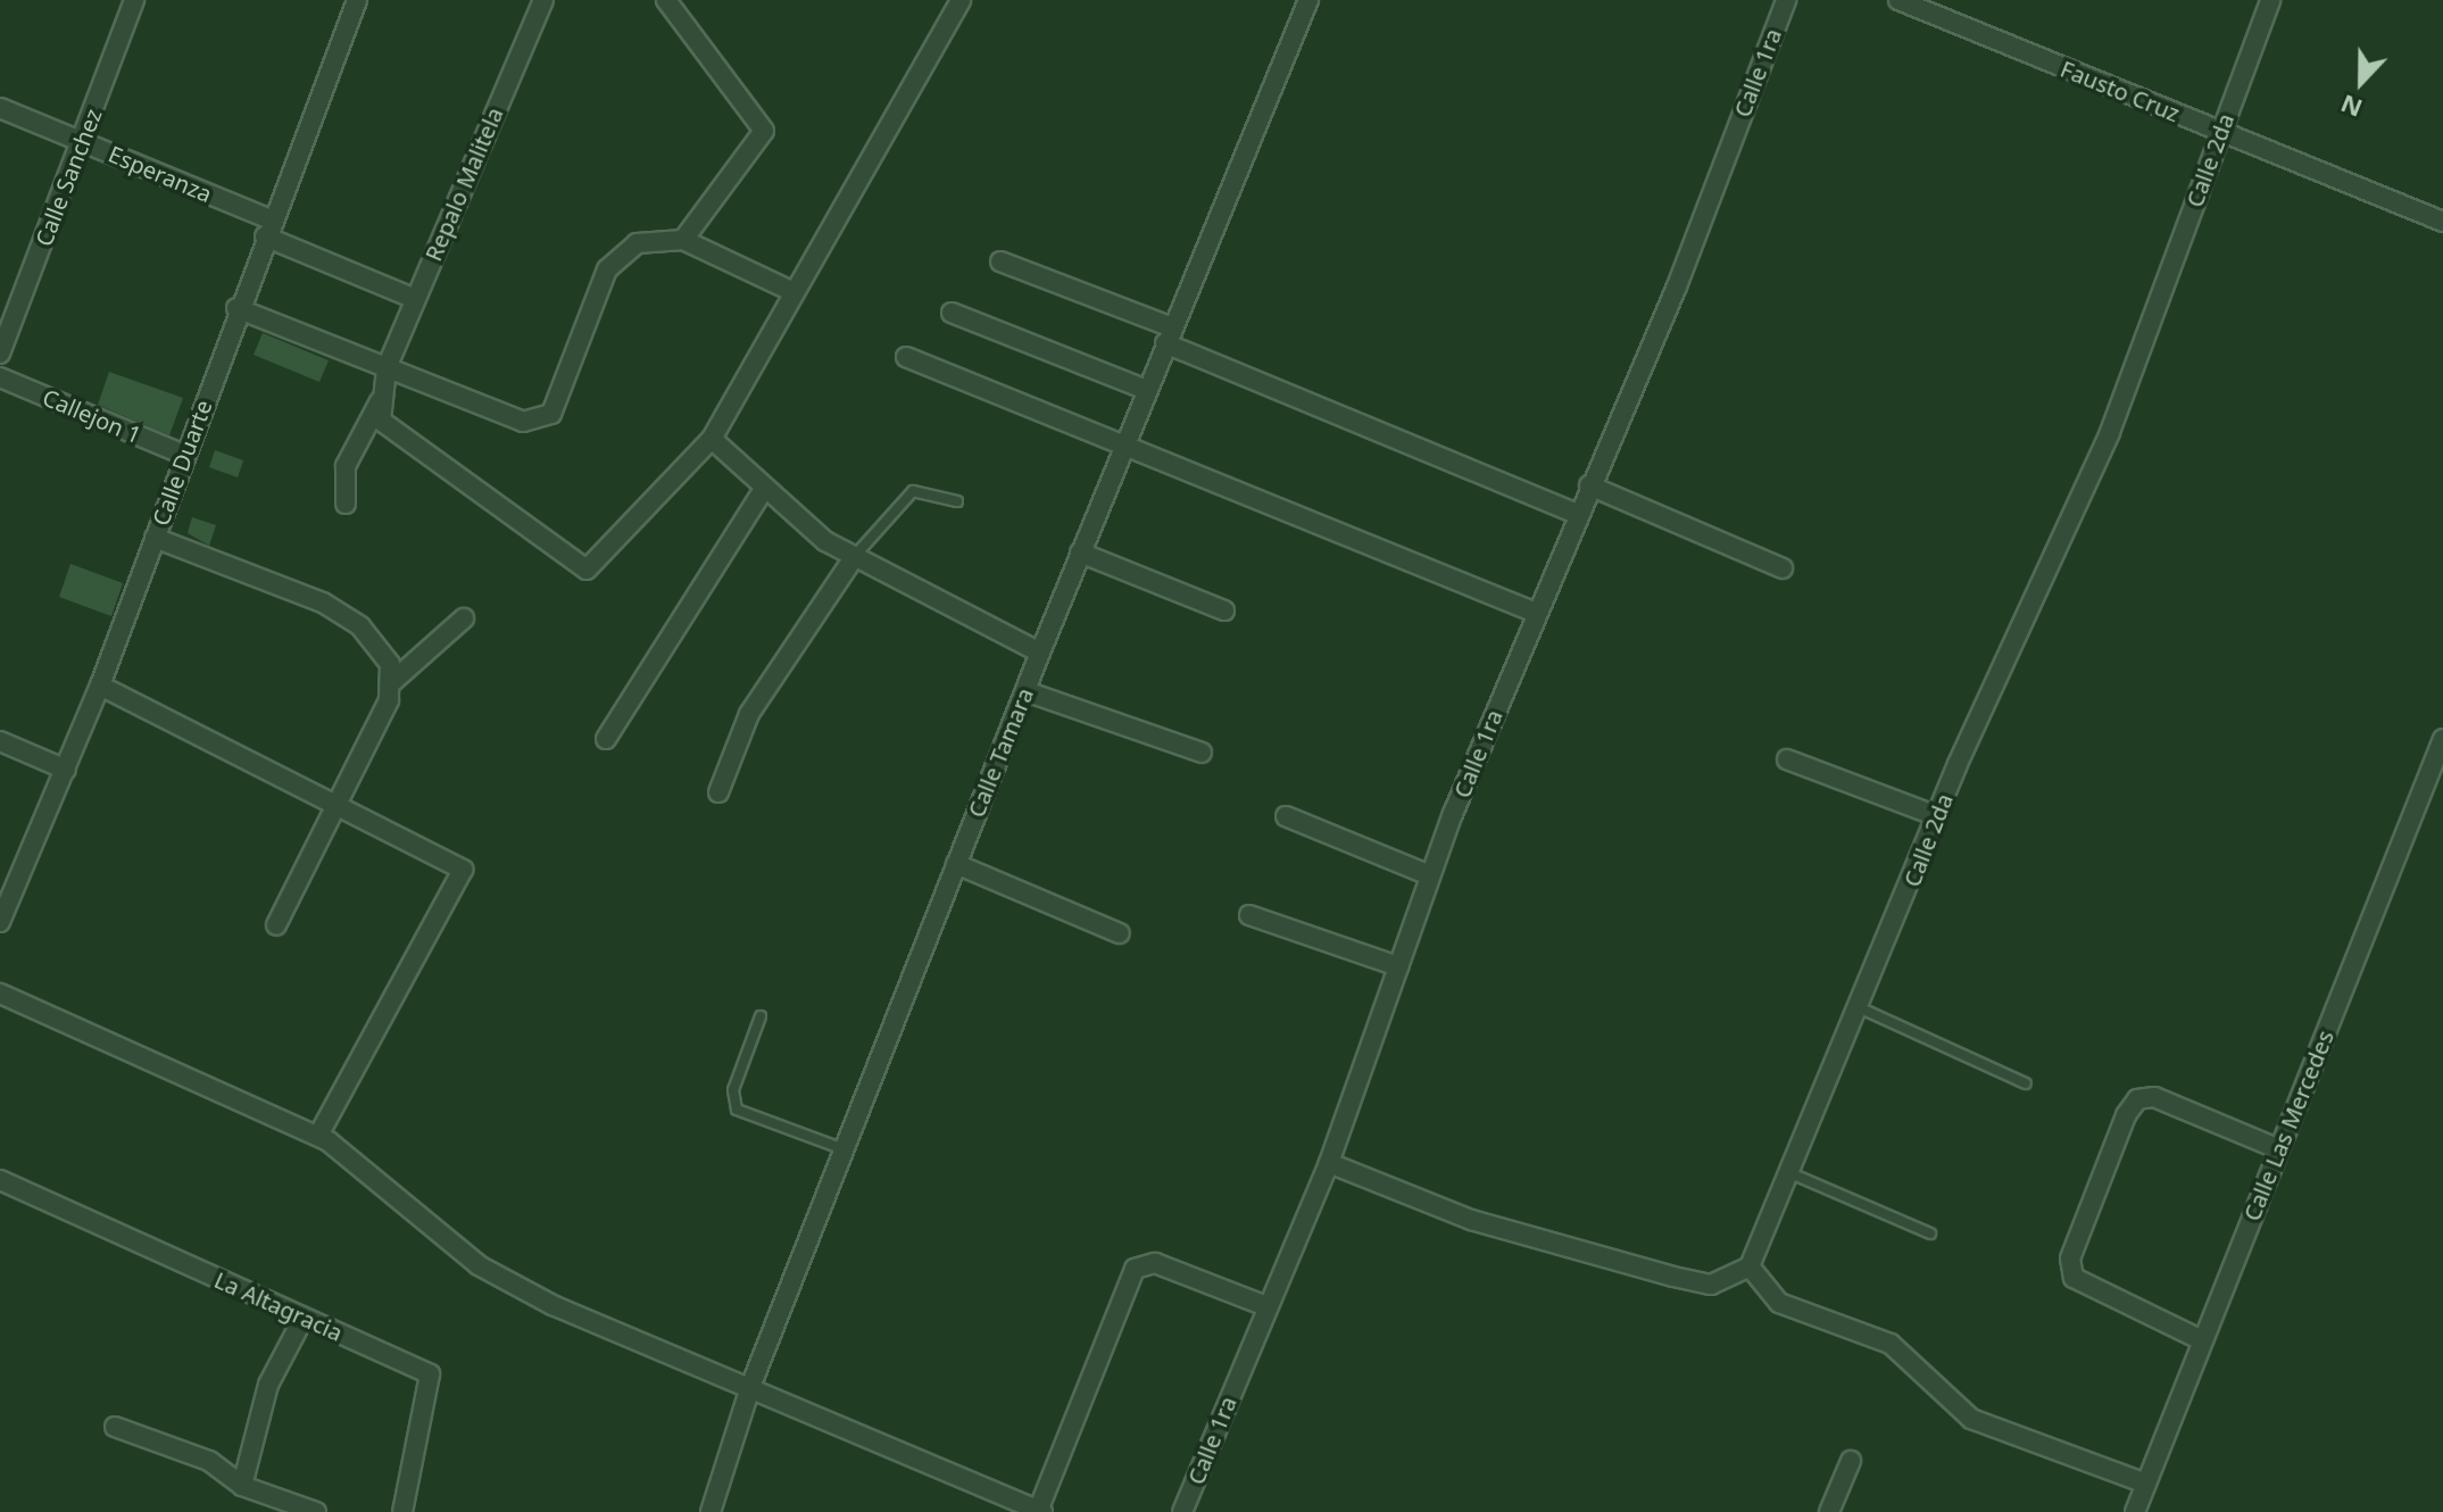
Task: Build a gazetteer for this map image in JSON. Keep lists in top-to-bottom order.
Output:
{
  "streets": {
    "street": [
      "Calle 1ra",
      "Fausto Cruz",
      "Calle 2da",
      "Esperanza",
      "Calle Sanchez",
      "Repalo Malitela",
      "Callejon 1",
      "Calle Duarte",
      "Calle Tamara",
      "Calle Las Mercedes",
      "La Altagracia"
    ]
  },
  "crossings": [
    ["Fausto Cruz", "Calle 2da"],
    ["Esperanza", "Calle Sanchez"],
    ["Esperanza", "Repalo Malitela"],
    ["Esperanza", "Calle Duarte"],
    ["Callejon 1", "Calle Duarte"]
  ],
  "north": "bottom"
}
